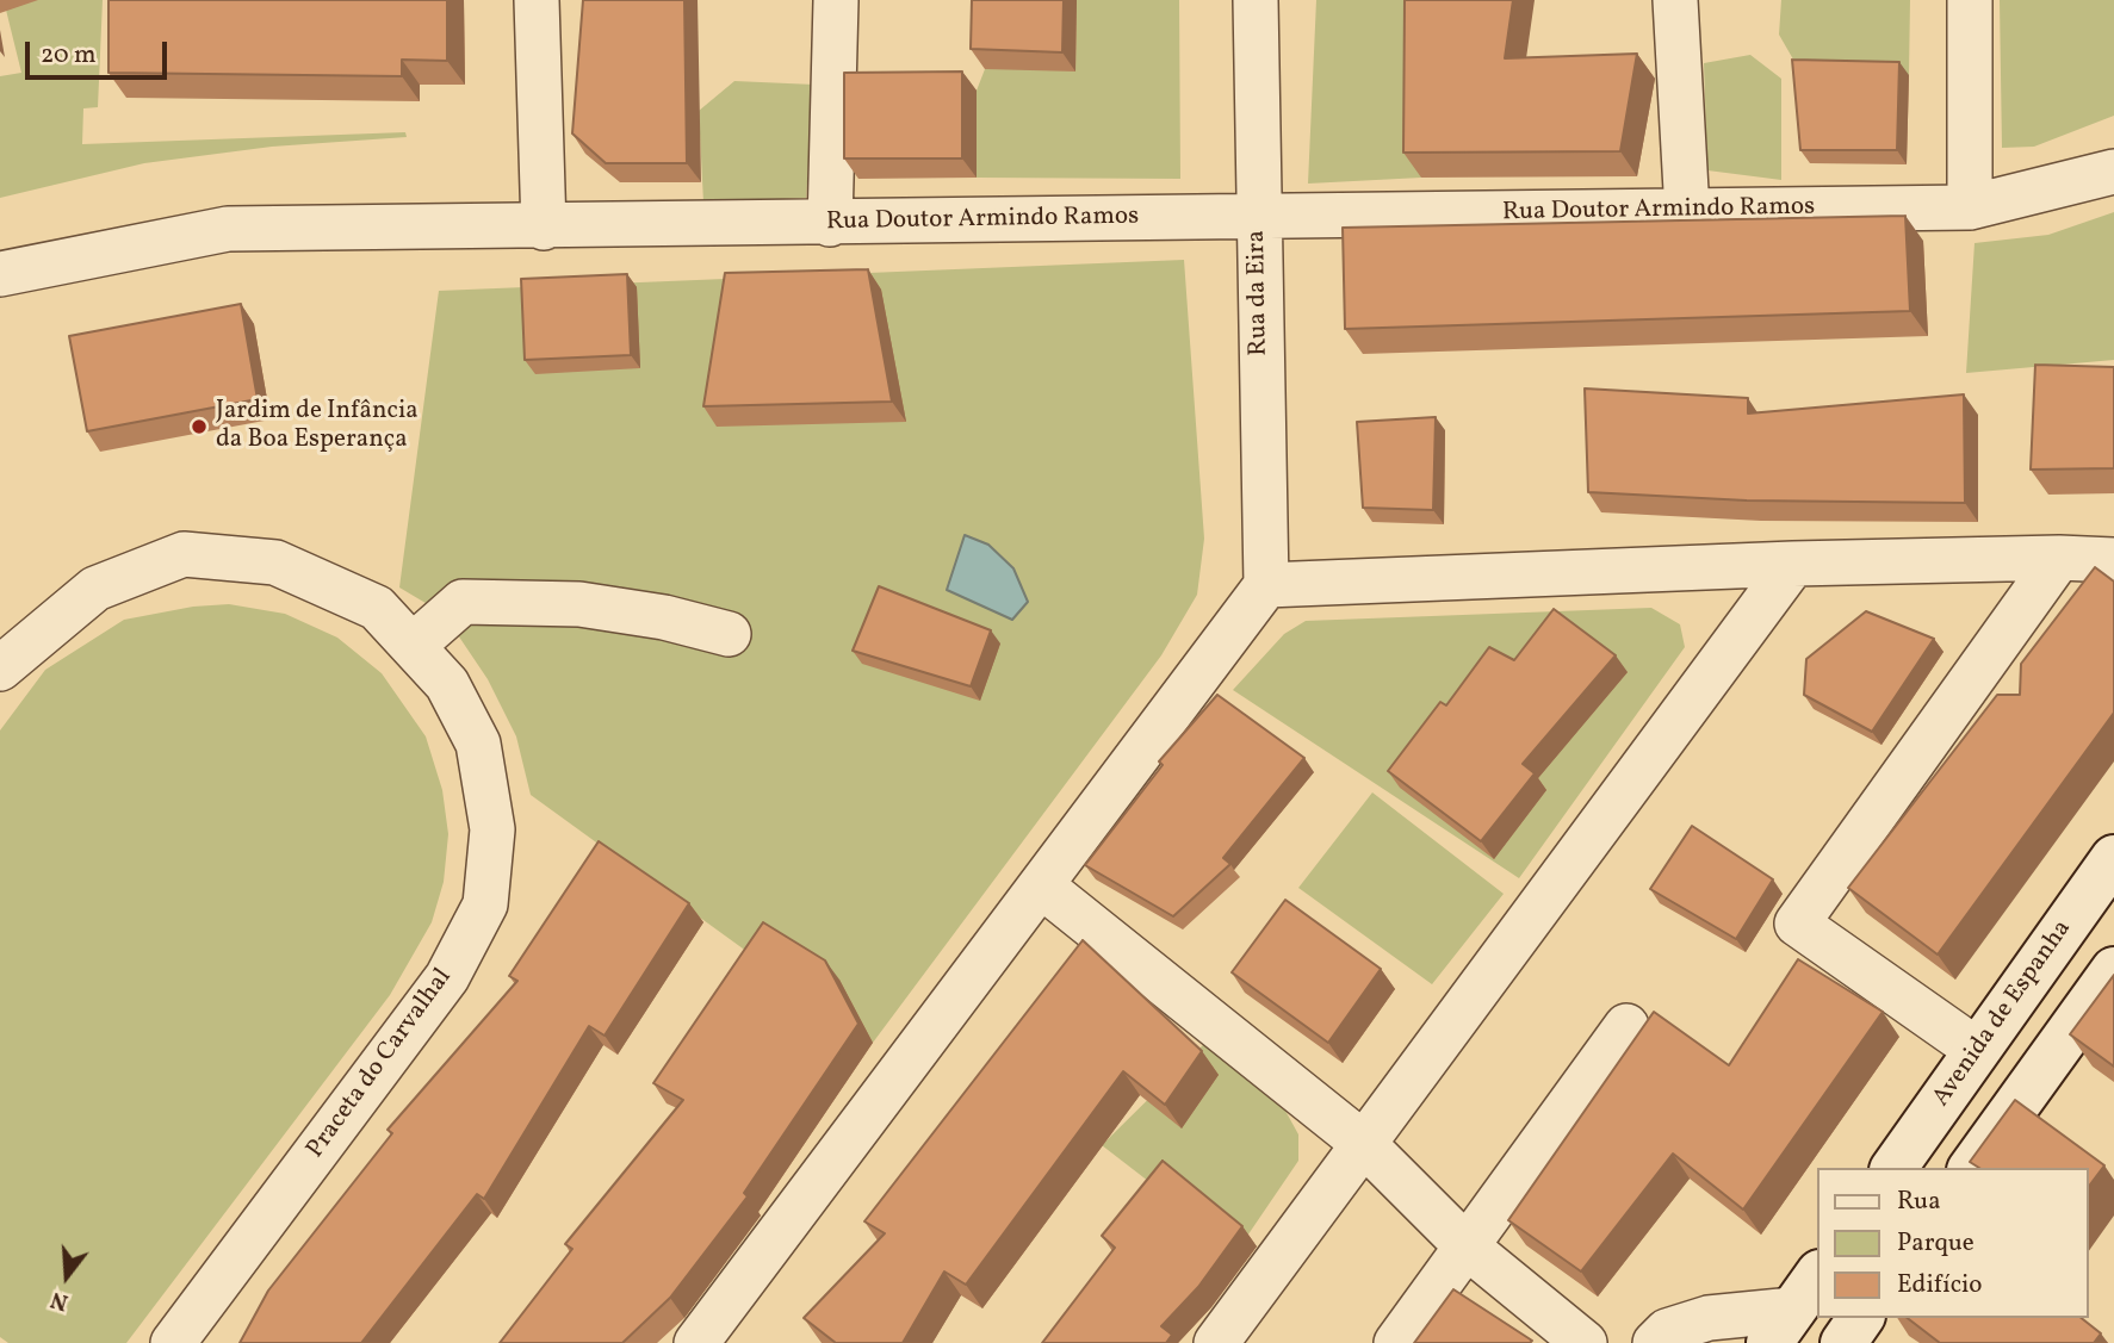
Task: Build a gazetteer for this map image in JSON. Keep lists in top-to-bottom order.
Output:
{
  "streets": {
    "main road": ["Avenida de Espanha"],
    "street": ["Rua Doutor Armindo Ramos", "Rua da Eira", "Praceta do Carvalhal"]
  },
  "crossings": [
    ["Rua Doutor Armindo Ramos", "Rua da Eira"]
  ],
  "places": ["Jardim de Infância da Boa Esperança"],
  "legend": ["Rua", "Parque", "Edifício"],
  "scale_bar": "20 m",
  "north": "bottom"
}
